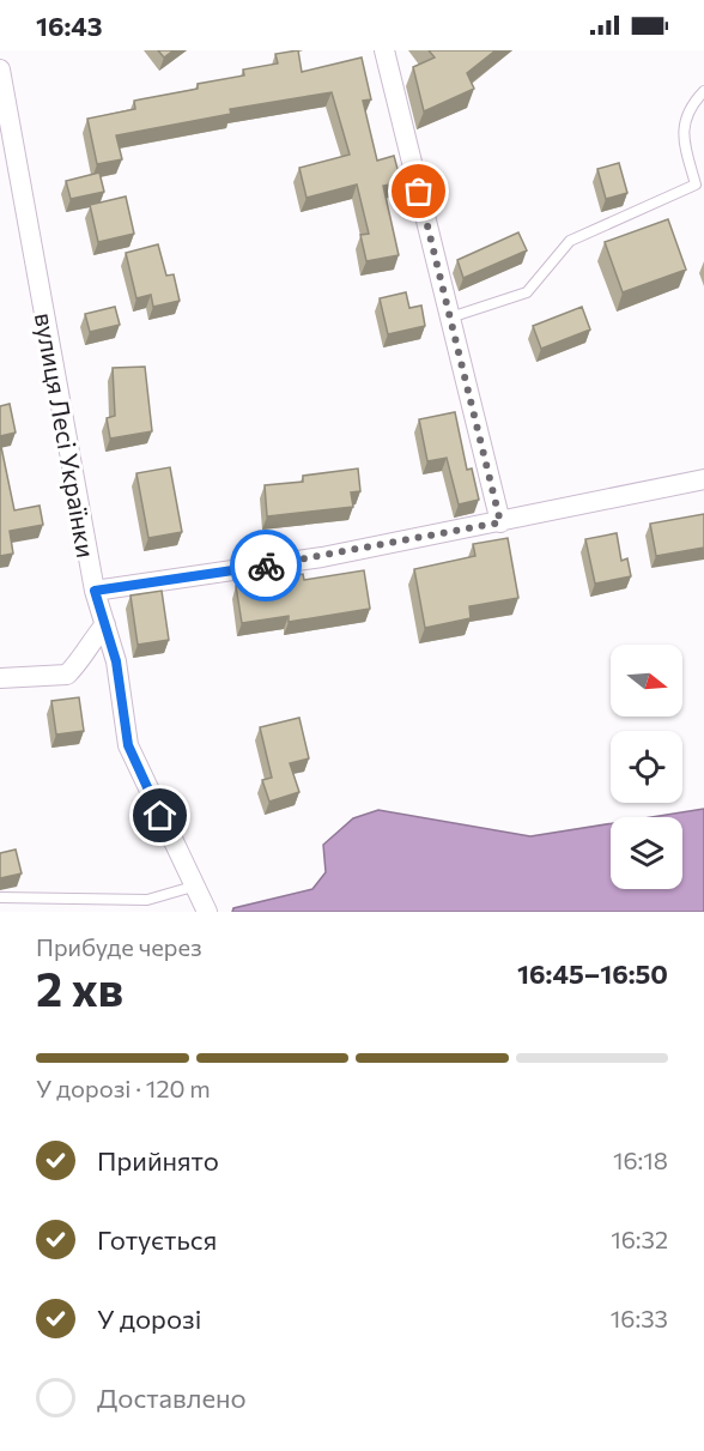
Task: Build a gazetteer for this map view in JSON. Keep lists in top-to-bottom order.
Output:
{
  "streets": {
    "street": ["вулиця Лесі Українки"]
  },
  "north": "right",
  "page": {
    "status": "16:43",
    "heading": ["2 хв", "Прибуде через", "16:45–16:50"],
    "bar": "У дорозі · 120 m",
    "list": [
      ["Прийнято", "16:18"],
      ["Готується", "16:32"],
      ["У дорозі", "16:33"],
      "Доставлено"
    ]
  }
}
